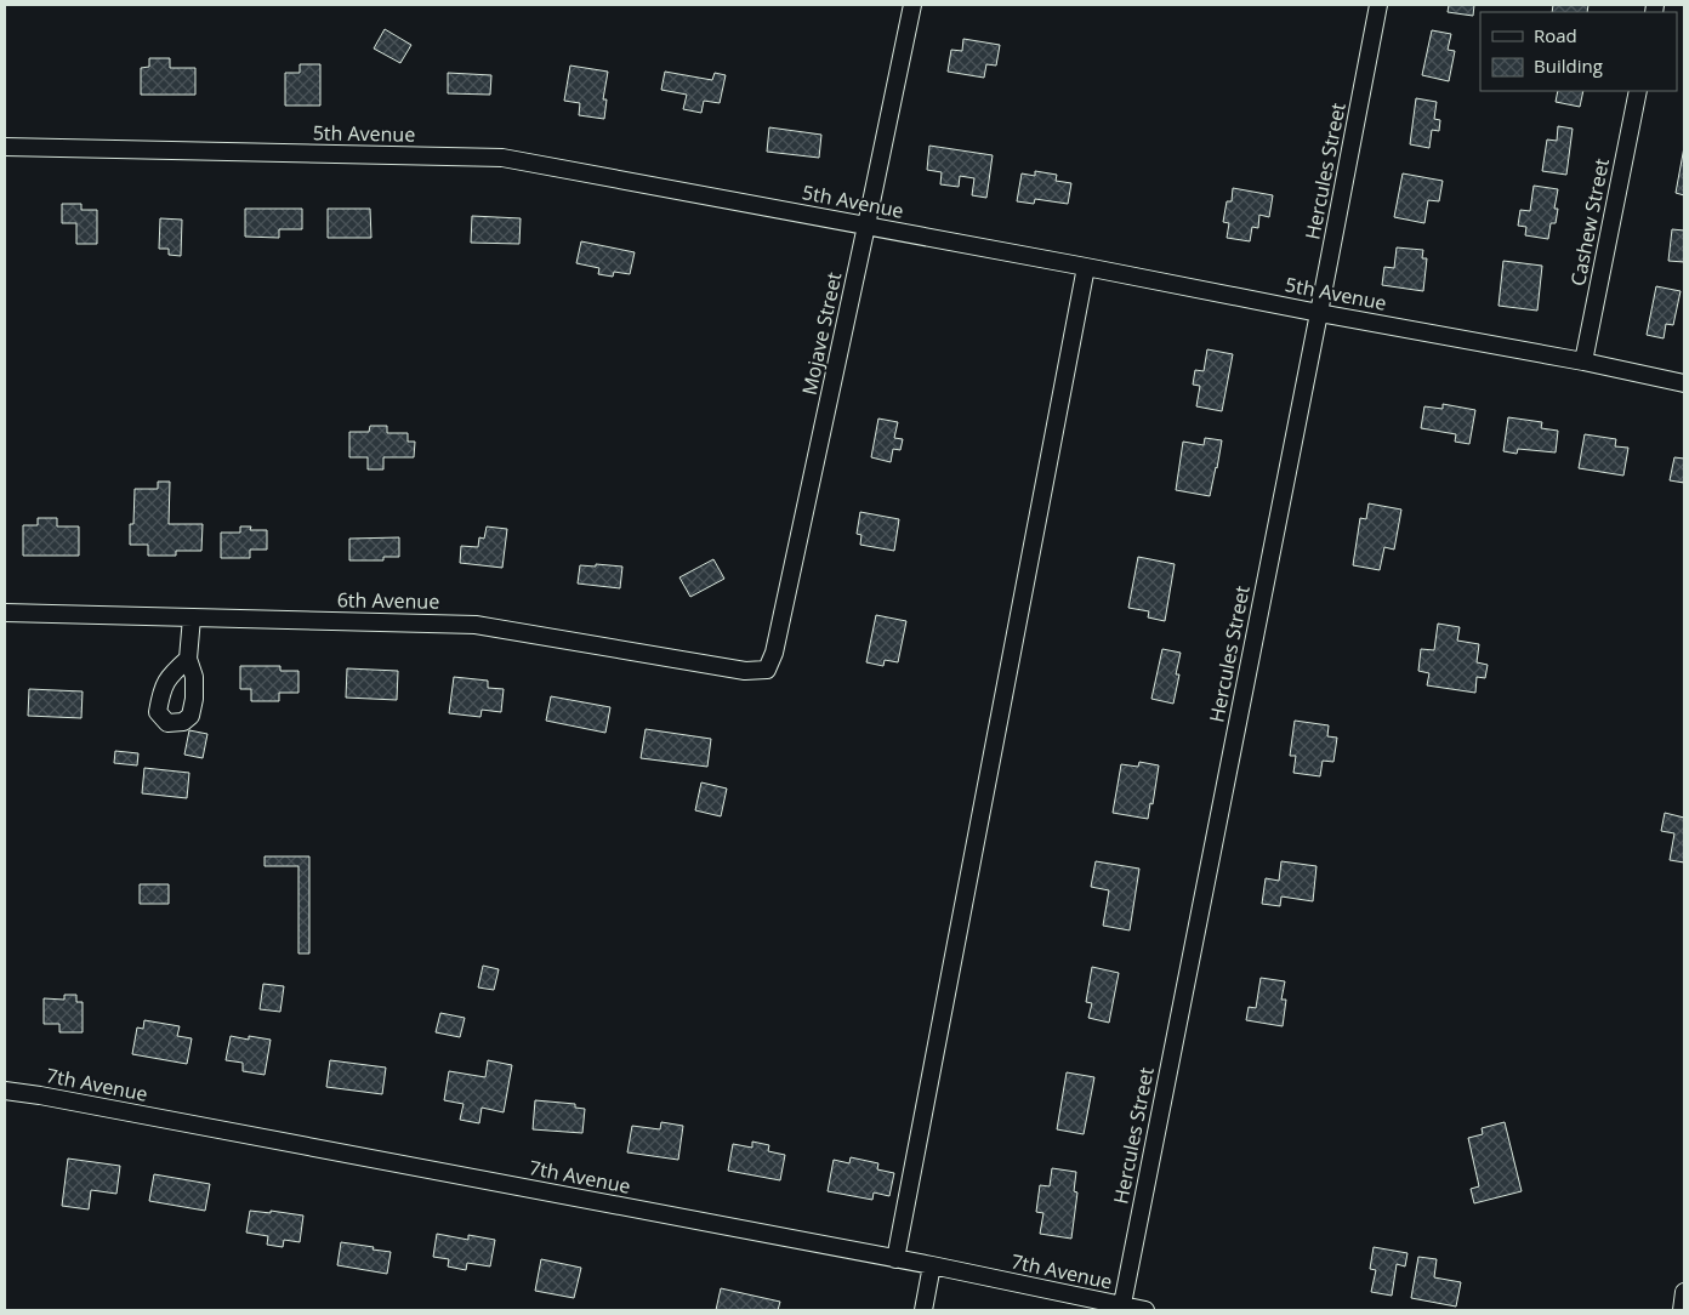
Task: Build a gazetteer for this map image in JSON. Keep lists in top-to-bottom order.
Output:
{
  "streets": {
    "street": [
      "5th Avenue",
      "Hercules Street",
      "Cashew Street",
      "Mojave Street",
      "6th Avenue",
      "7th Avenue"
    ]
  },
  "crossings": [
    ["5th Avenue", "Hercules Street"],
    ["5th Avenue", "Cashew Street"],
    ["5th Avenue", "Mojave Street"],
    ["Hercules Street", "7th Avenue"],
    ["Mojave Street", "6th Avenue"]
  ],
  "legend": ["Road", "Building"]
}
